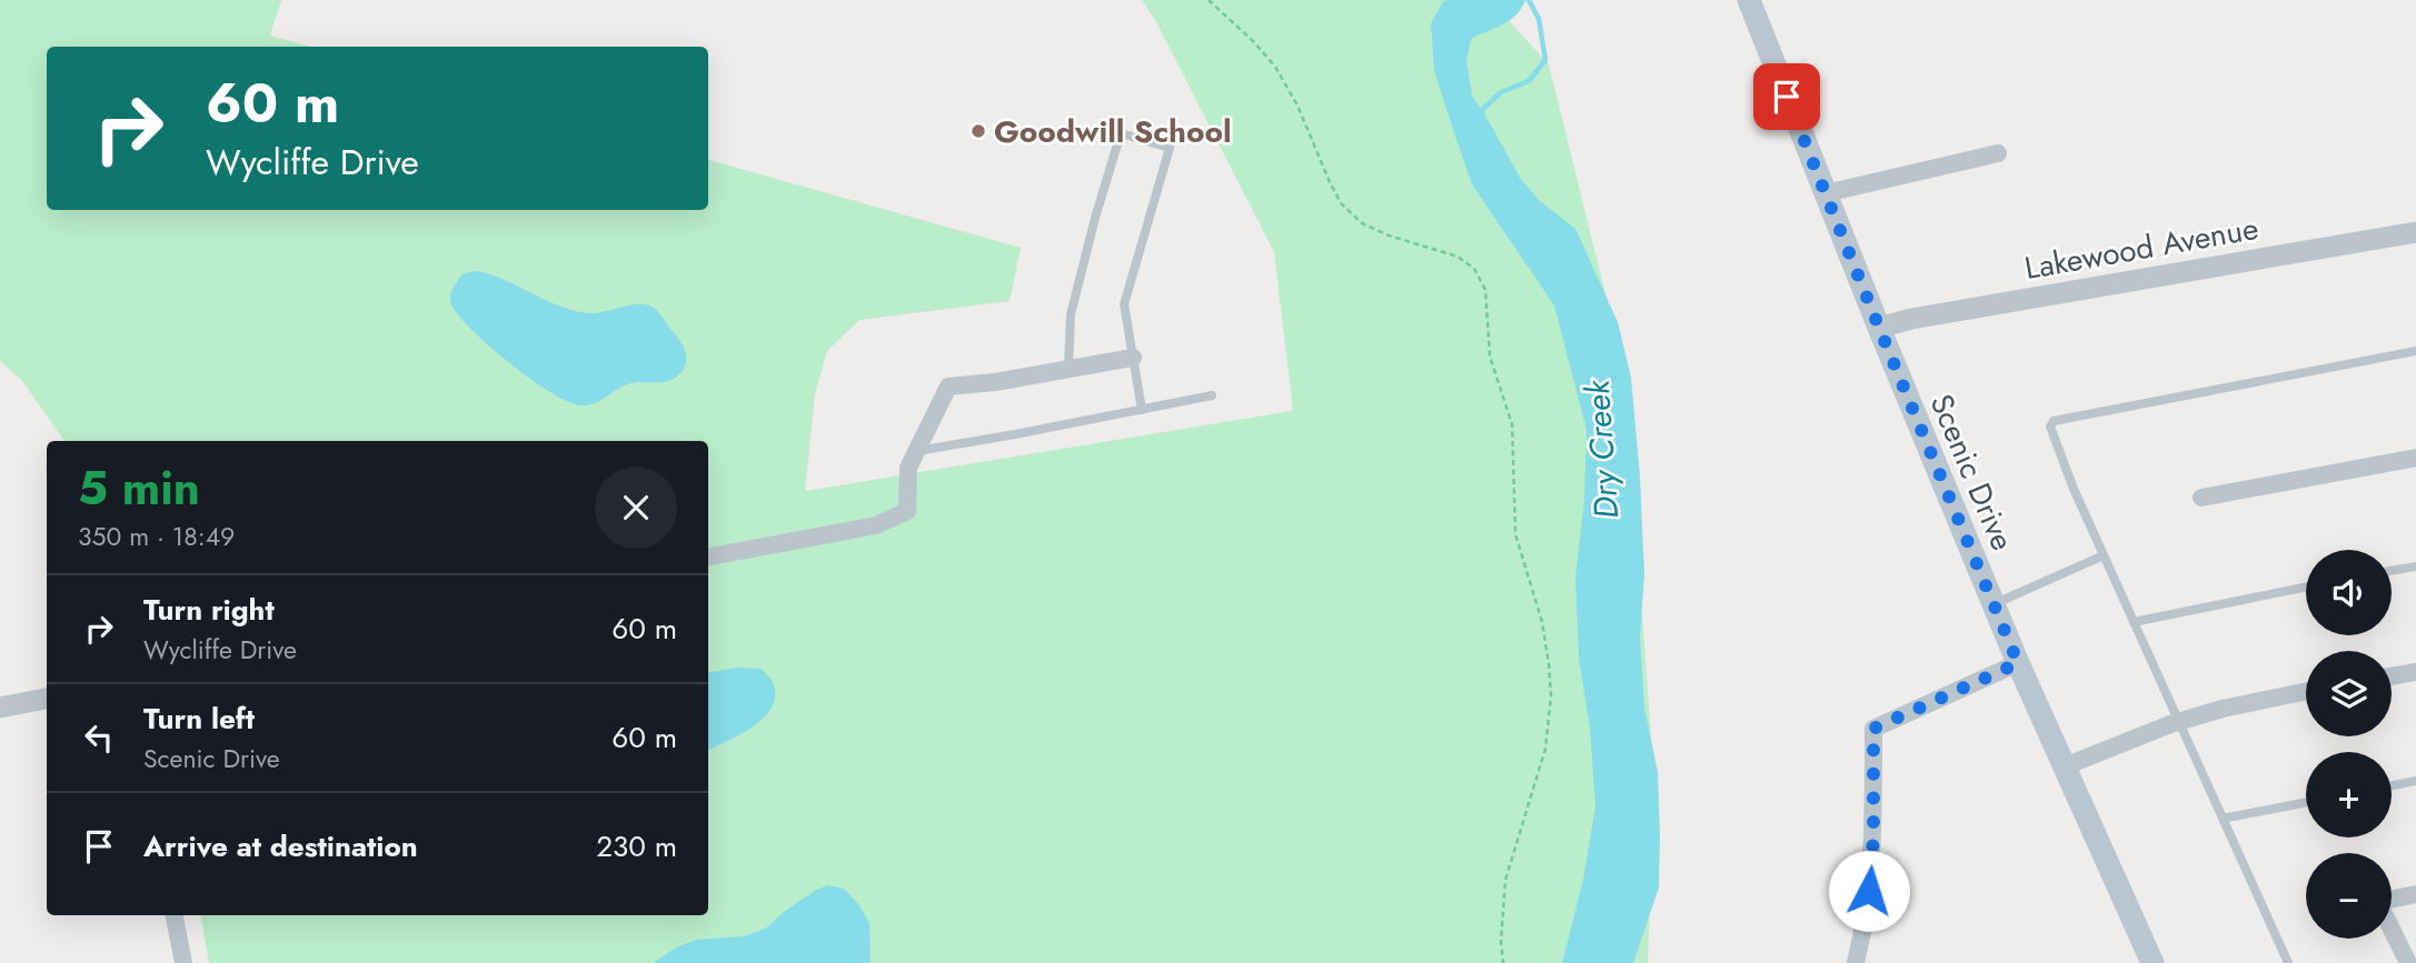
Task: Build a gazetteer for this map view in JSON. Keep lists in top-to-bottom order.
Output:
{
  "streets": {
    "main road": ["Scenic Drive"],
    "street": ["Lakewood Avenue"]
  },
  "crossings": [
    ["Lakewood Avenue", "Scenic Drive"]
  ],
  "water": ["Dry Creek"],
  "places": ["Goodwill School"],
  "page": {
    "turn": ["60 m", "Wycliffe Drive"],
    "heading": ["5 min", "350 m · 18:49"],
    "map_buttons": ["+", "−"],
    "list": [
      {
        "name": "Turn right",
        "note": "Wycliffe Drive",
        "value": "60 m"
      },
      {
        "name": "Turn left",
        "note": "Scenic Drive",
        "value": "60 m"
      },
      {
        "name": "Arrive at destination",
        "value": "230 m"
      }
    ]
  }
}
